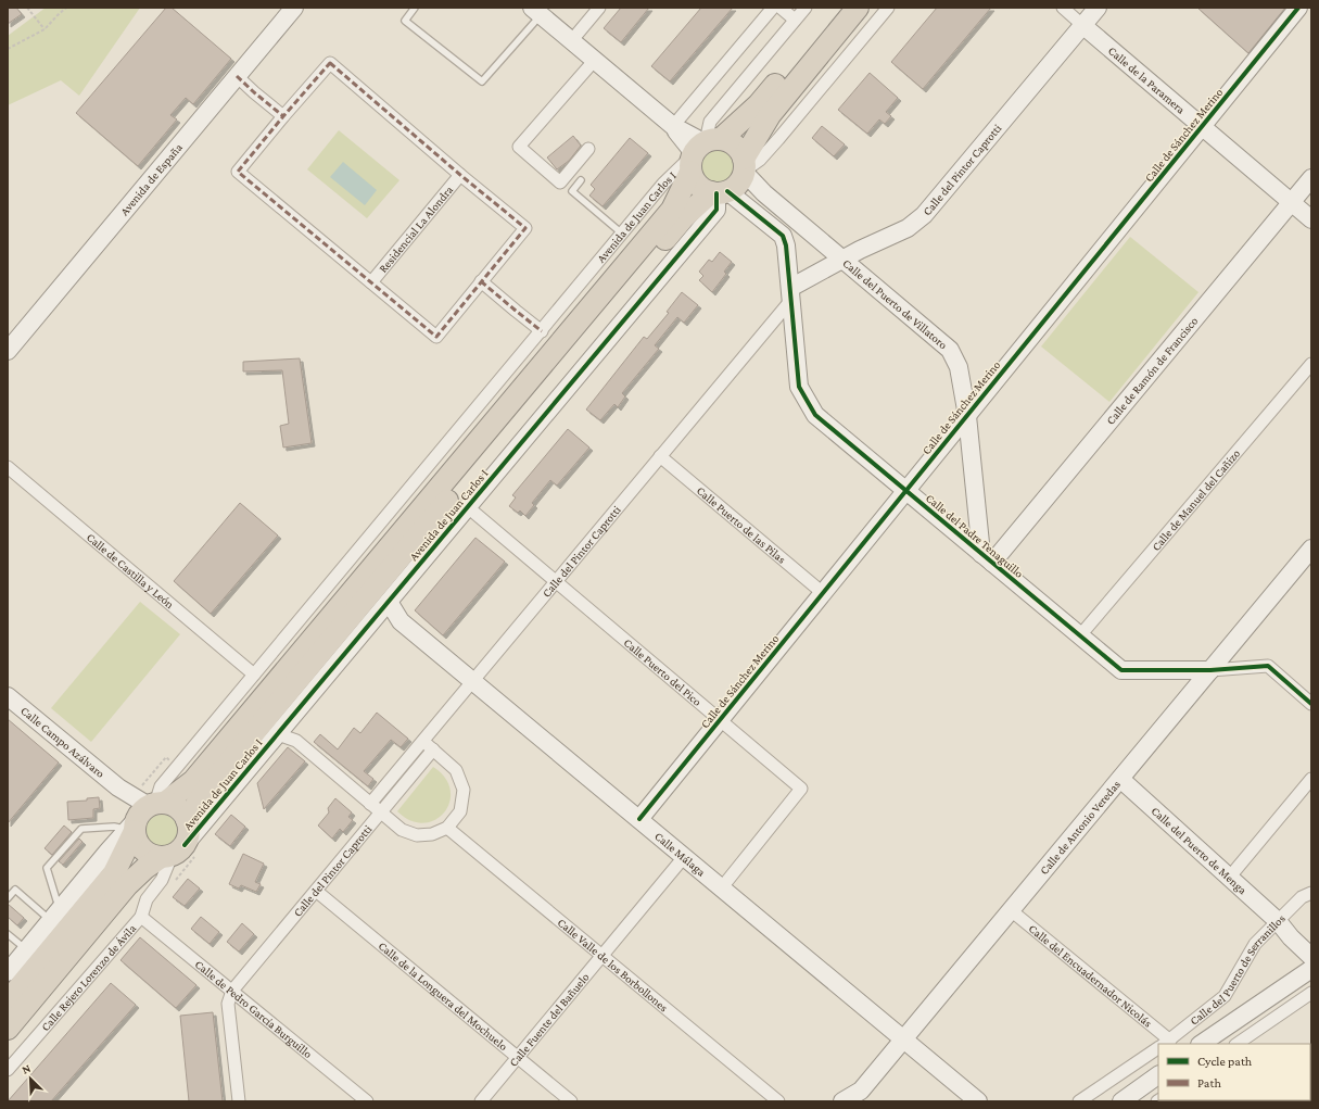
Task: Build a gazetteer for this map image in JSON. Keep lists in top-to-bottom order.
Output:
{
  "streets": {
    "highway": ["Avenida de Juan Carlos I"],
    "street": [
      "Calle de la Paramera",
      "Calle de Sánchez Merino",
      "Calle del Pintor Caprotti",
      "Avenida de España",
      "Residencial La Alondra",
      "Calle del Puerto de Villatoro",
      "Calle de Ramón de Francisco",
      "Calle de Manuel del Cañizo",
      "Calle Puerto de las Pilas",
      "Calle del Padre Tenaguillo",
      "Calle de Castilla y León",
      "Calle Puerto del Pico",
      "Calle Campo Azálvaro",
      "Calle de Antonio Veredas",
      "Calle del Puerto de Menga",
      "Calle Málaga",
      "Calle Valle de los Borbollones",
      "Calle del Puerto de Serranillos",
      "Calle del Encuadernador Nicolás",
      "Calle Rejero Lorenzo de Ávila",
      "Calle de la Longuera del Mochuelo",
      "Calle de Pedro García Burguillo",
      "Calle Fuente del Bañuelo"
    ]
  },
  "crossings": [
    ["Calle de la Paramera", "Calle de Sánchez Merino"],
    ["Calle de la Paramera", "Calle del Pintor Caprotti"],
    ["Calle de la Paramera", "Calle de Ramón de Francisco"],
    ["Calle de Sánchez Merino", "Calle del Puerto de Villatoro"],
    ["Calle de Sánchez Merino", "Calle Puerto de las Pilas"],
    ["Calle de Sánchez Merino", "Calle del Padre Tenaguillo"],
    ["Calle de Sánchez Merino", "Calle Puerto del Pico"],
    ["Calle de Sánchez Merino", "Calle Málaga"],
    ["Calle del Pintor Caprotti", "Calle del Puerto de Villatoro"],
    ["Calle del Pintor Caprotti", "Calle Puerto de las Pilas"],
    ["Calle del Pintor Caprotti", "Calle del Padre Tenaguillo"],
    ["Calle del Pintor Caprotti", "Calle Puerto del Pico"],
    ["Calle del Pintor Caprotti", "Calle Málaga"],
    ["Calle del Pintor Caprotti", "Calle de la Longuera del Mochuelo"],
    ["Calle del Pintor Caprotti", "Calle de Pedro García Burguillo"],
    ["Avenida de Juan Carlos I", "Calle del Puerto de Villatoro"],
    ["Avenida de Juan Carlos I", "Calle del Padre Tenaguillo"],
    ["Avenida de Juan Carlos I", "Calle de Castilla y León"],
    ["Avenida de Juan Carlos I", "Calle Puerto del Pico"],
    ["Avenida de Juan Carlos I", "Calle Campo Azálvaro"],
    ["Avenida de Juan Carlos I", "Calle Málaga"],
    ["Avenida de Juan Carlos I", "Calle Rejero Lorenzo de Ávila"],
    ["Calle del Puerto de Villatoro", "Calle de Ramón de Francisco"],
    ["Calle del Puerto de Villatoro", "Calle del Padre Tenaguillo"],
    ["Calle de Ramón de Francisco", "Calle del Padre Tenaguillo"],
    ["Calle de Manuel del Cañizo", "Calle del Padre Tenaguillo"],
    ["Calle del Padre Tenaguillo", "Calle de Antonio Veredas"],
    ["Calle Puerto del Pico", "Calle Málaga"],
    ["Calle Campo Azálvaro", "Calle Rejero Lorenzo de Ávila"],
    ["Calle de Antonio Veredas", "Calle del Puerto de Menga"],
    ["Calle de Antonio Veredas", "Calle Málaga"],
    ["Calle de Antonio Veredas", "Calle del Encuadernador Nicolás"],
    ["Calle del Puerto de Menga", "Calle del Puerto de Serranillos"],
    ["Calle Málaga", "Calle Fuente del Bañuelo"],
    ["Calle Valle de los Borbollones", "Calle Fuente del Bañuelo"],
    ["Calle del Puerto de Serranillos", "Calle del Encuadernador Nicolás"],
    ["Calle Rejero Lorenzo de Ávila", "Calle de Pedro García Burguillo"],
    ["Calle de la Longuera del Mochuelo", "Calle Fuente del Bañuelo"]
  ],
  "legend": ["Cycle path", "Path"],
  "north": "top left"
}
